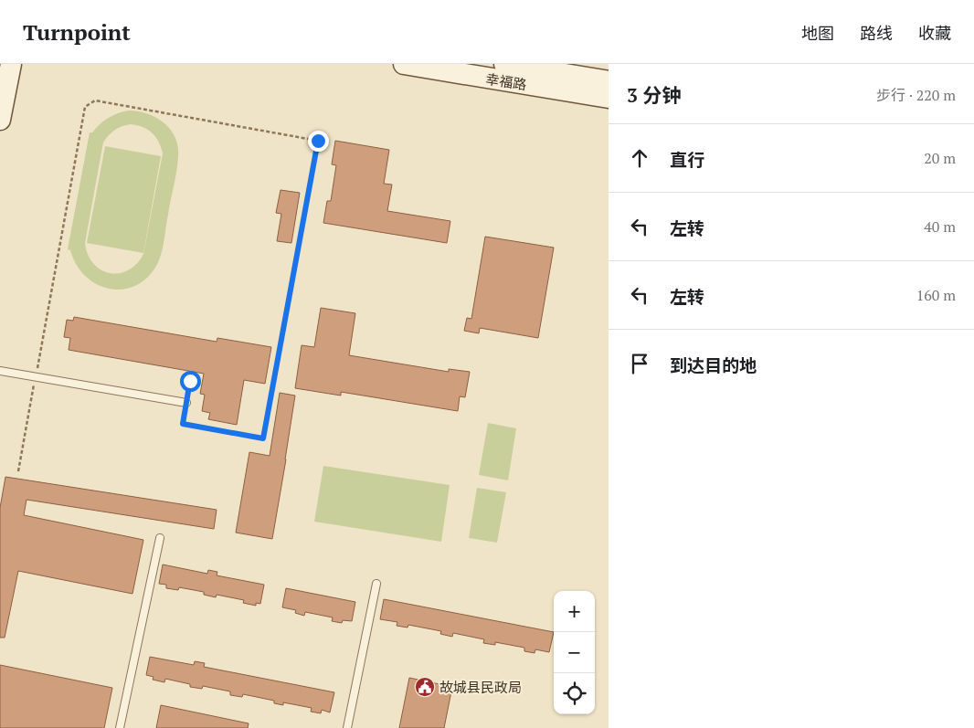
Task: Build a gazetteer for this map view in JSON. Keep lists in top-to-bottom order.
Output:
{
  "streets": {
    "street": ["幸福路"]
  },
  "places": {
    "public building": ["故城县民政局"]
  },
  "page": {
    "header": "Turnpoint",
    "nav": ["地图", "路线", "收藏"],
    "heading": ["3 分钟", "步行 · 220 m"],
    "list": [
      ["直行", "20 m"],
      ["左转", "40 m"],
      ["左转", "160 m"],
      "到达目的地"
    ],
    "map_buttons": ["+", "−"]
  }
}
